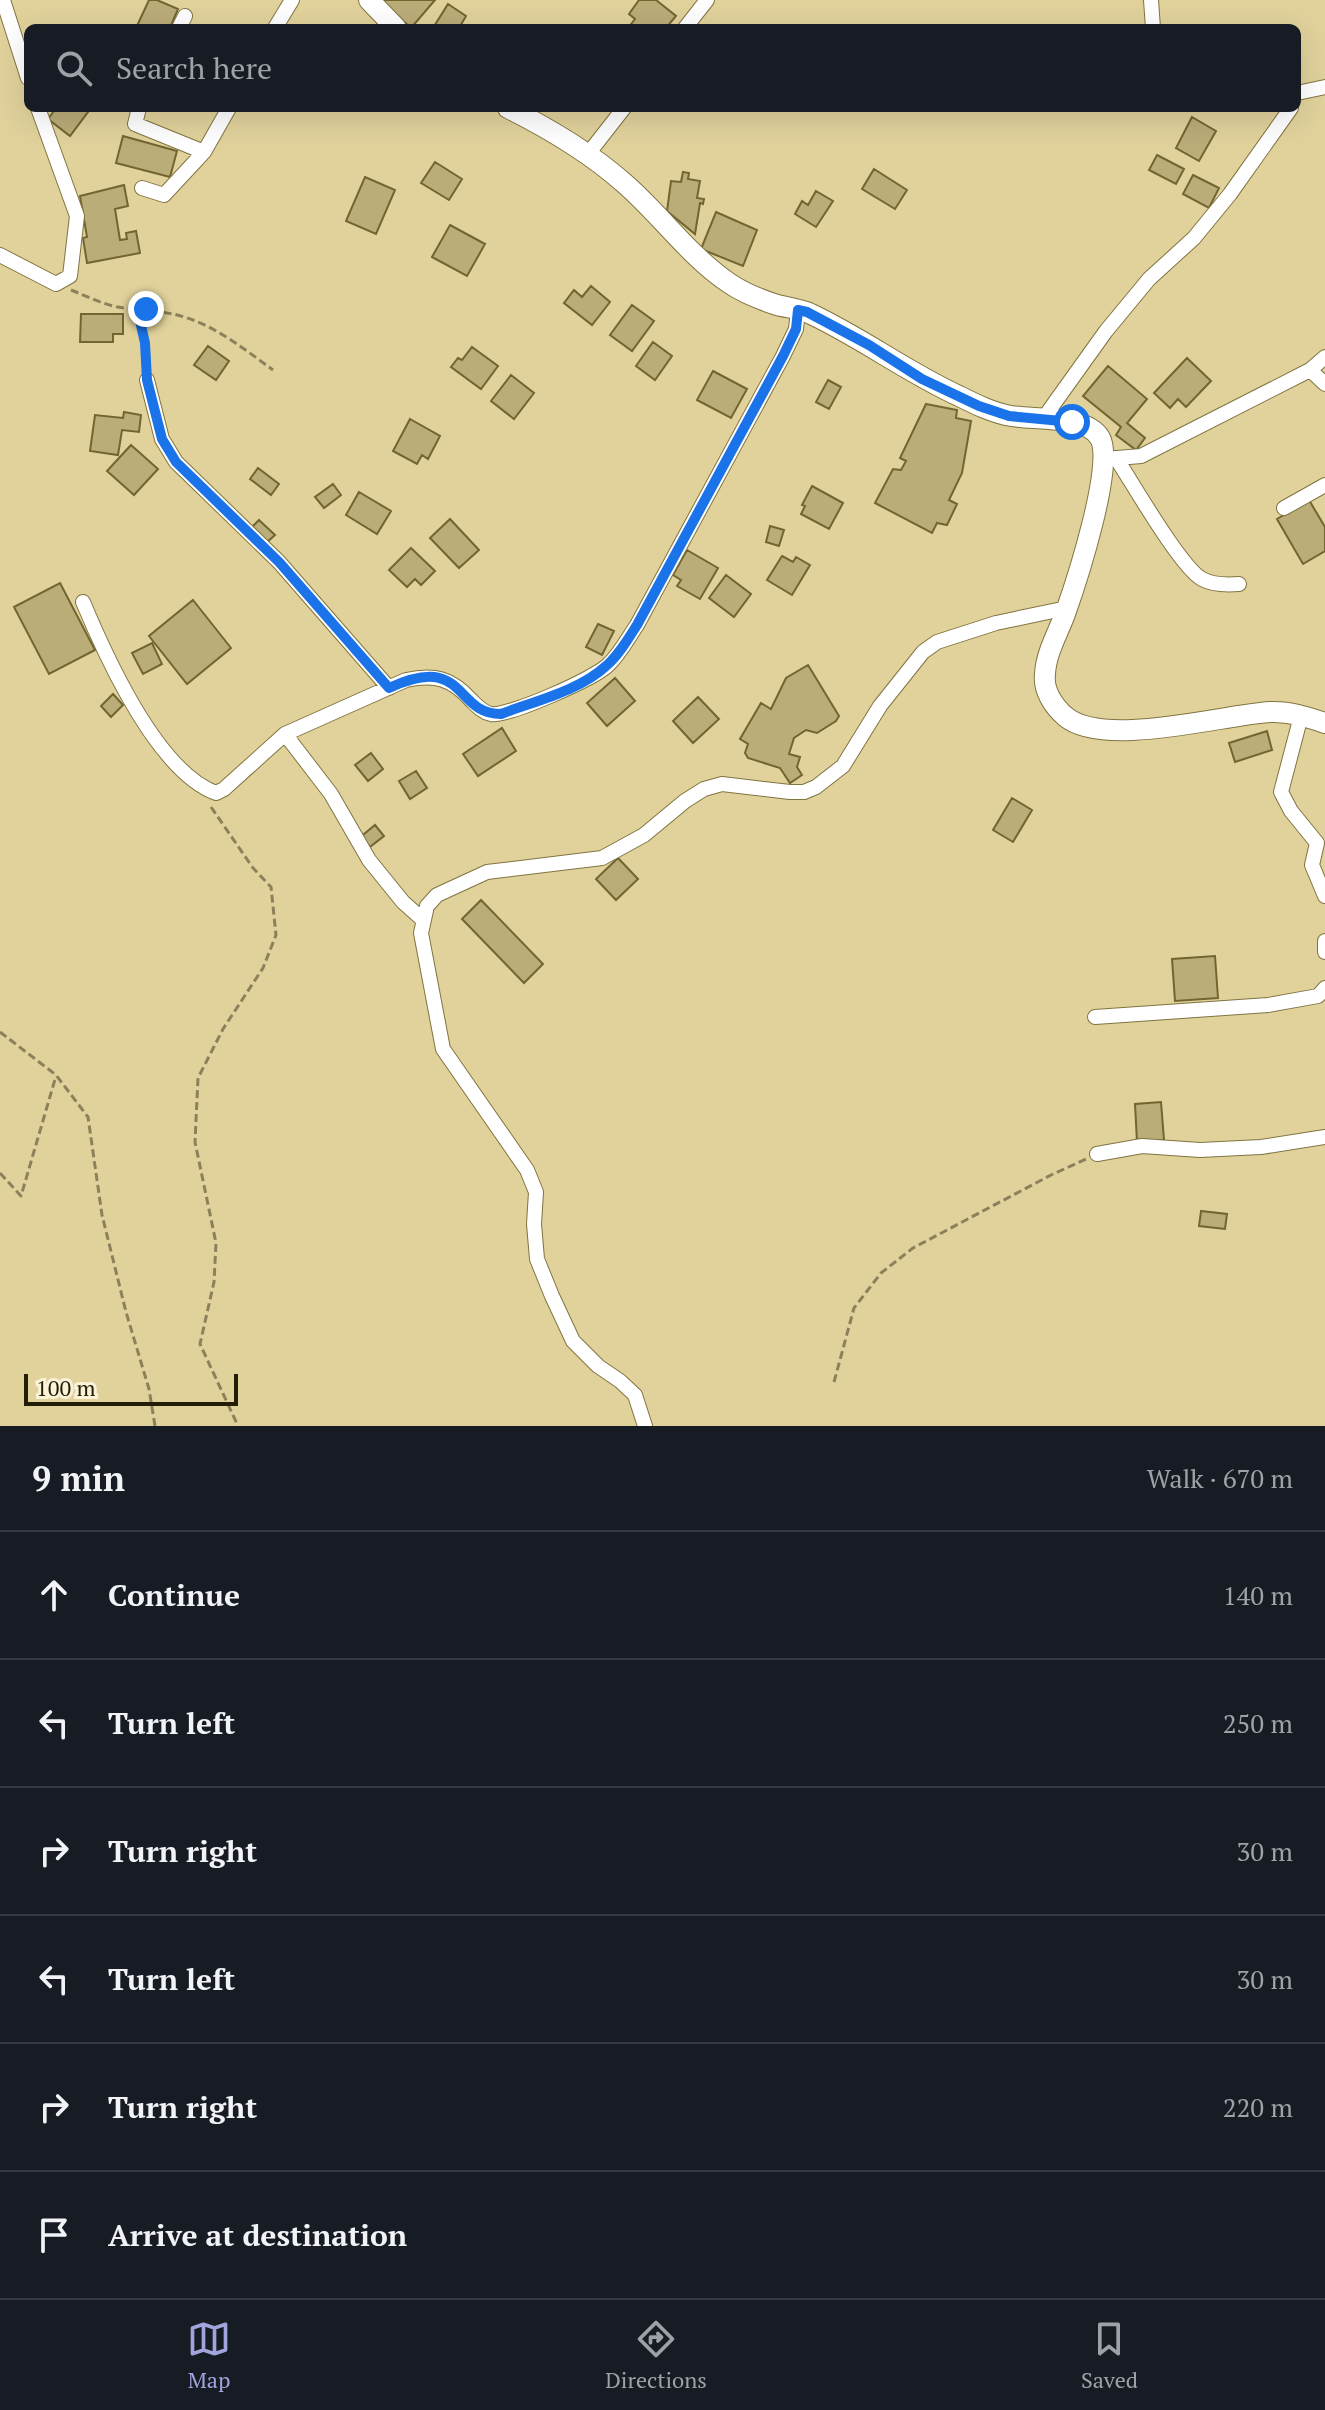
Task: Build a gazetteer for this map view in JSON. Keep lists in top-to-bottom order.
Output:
{
  "scale_bar": "100 m",
  "page": {
    "search": "Search here",
    "scale": "100 m",
    "heading": ["9 min", "Walk · 670 m"],
    "list": [
      ["Continue", "140 m"],
      ["Turn left", "250 m"],
      ["Turn right", "30 m"],
      ["Turn left", "30 m"],
      ["Turn right", "220 m"],
      "Arrive at destination"
    ],
    "nav": ["Map", "Directions", "Saved"]
  }
}
